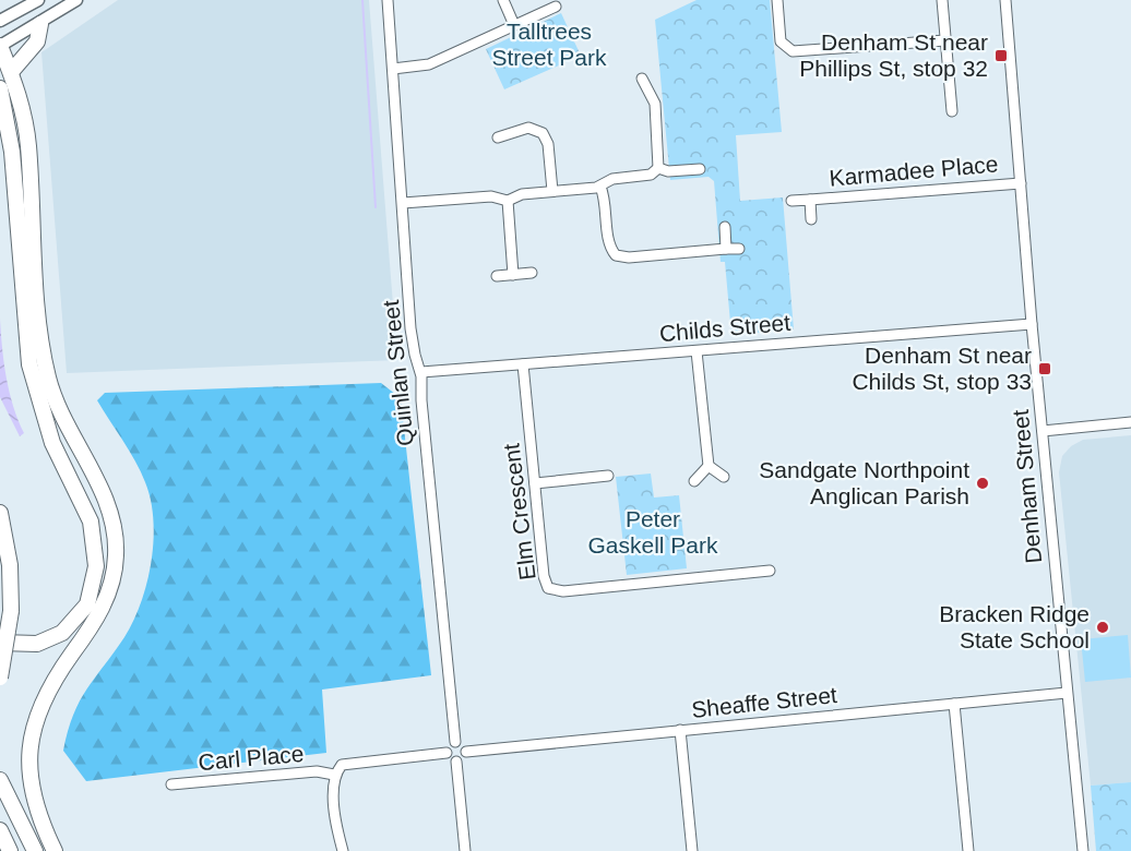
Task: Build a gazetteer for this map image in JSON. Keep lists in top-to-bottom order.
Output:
{
  "streets": {
    "street": [
      "Karmadee Place",
      "Childs Street",
      "Quinlan Street",
      "Denham Street",
      "Elm Crescent",
      "Sheaffe Street",
      "Carl Place"
    ]
  },
  "crossings": [
    ["Karmadee Place", "Denham Street"],
    ["Childs Street", "Quinlan Street"],
    ["Childs Street", "Denham Street"],
    ["Childs Street", "Elm Crescent"],
    ["Quinlan Street", "Sheaffe Street"],
    ["Denham Street", "Sheaffe Street"]
  ],
  "parks": ["Talltrees Street Park", "Peter Gaskell Park"],
  "places": {
    "transit": ["Denham St near Phillips St, stop 32", "Denham St near Childs St, stop 33"],
    "other": ["Sandgate Northpoint Anglican Parish", "Bracken Ridge State School"]
  }
}
